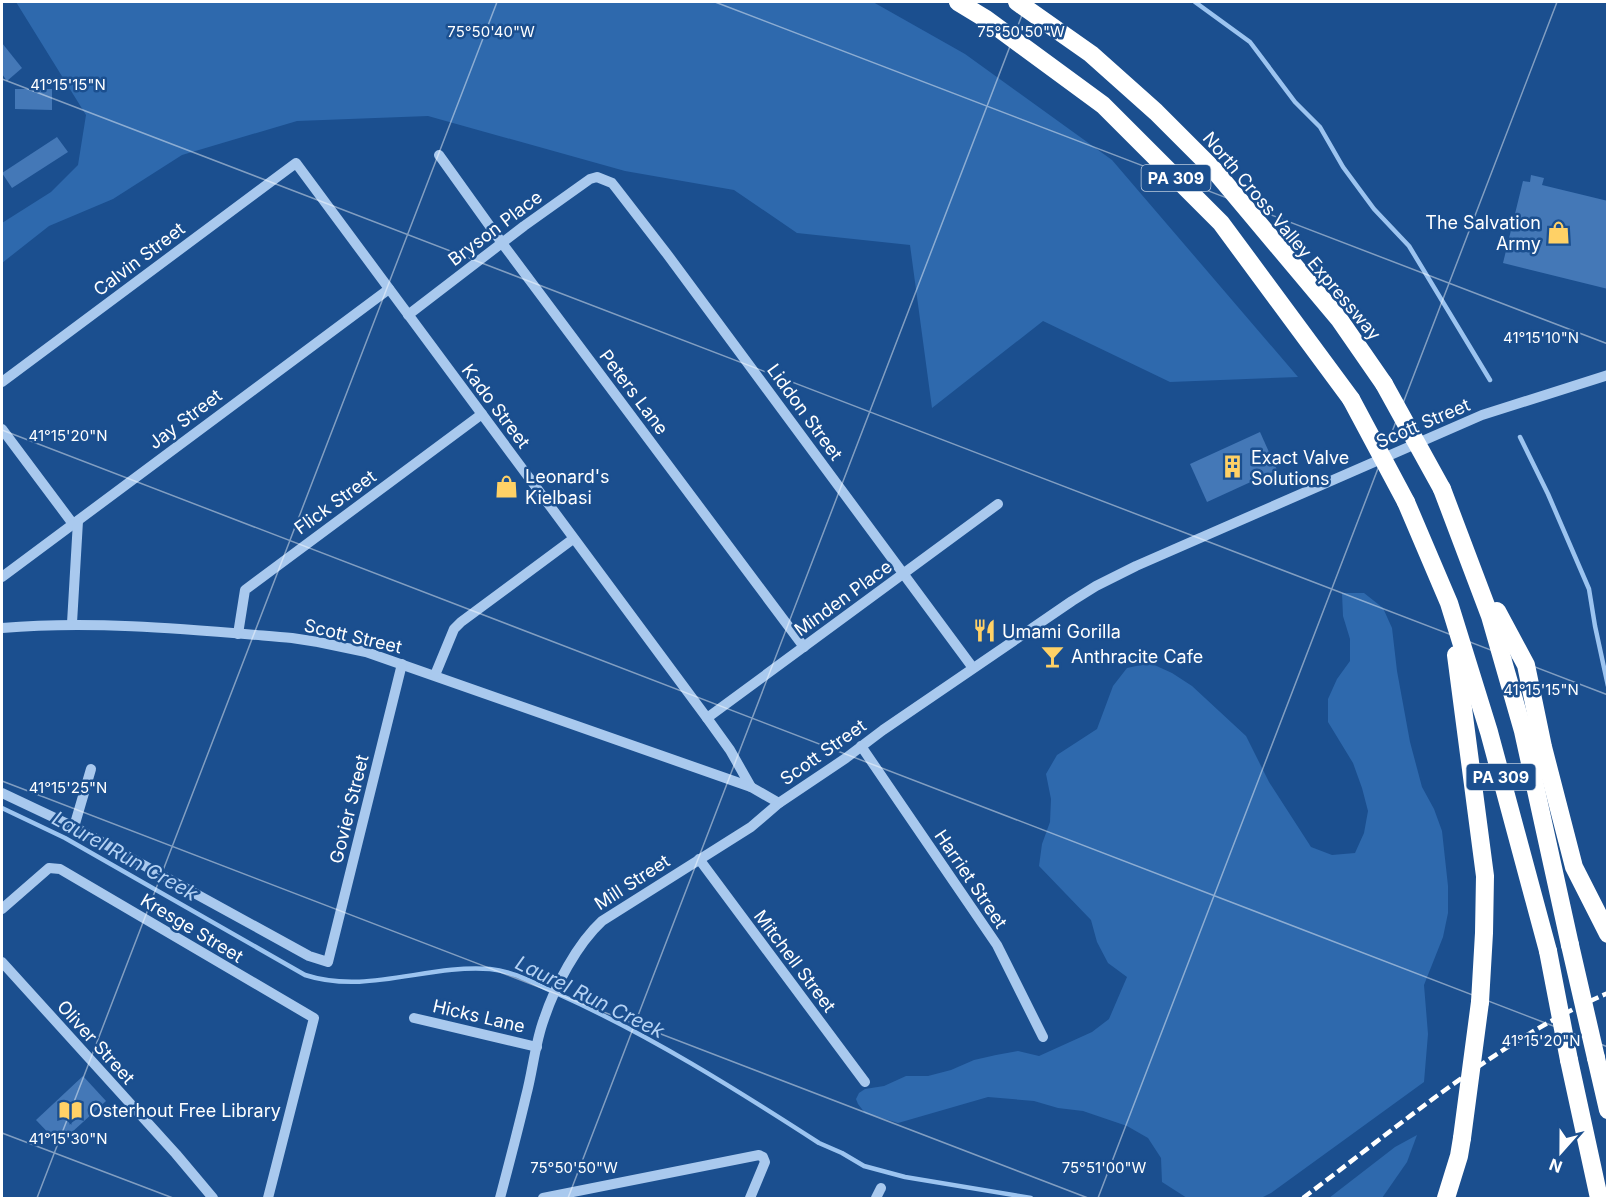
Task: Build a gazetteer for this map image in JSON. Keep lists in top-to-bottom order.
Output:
{
  "streets": {
    "highway": ["PA 309", "North Cross Valley Expressway"],
    "street": [
      "Bryson Place",
      "Calvin Street",
      "Peters Lane",
      "Kado Street",
      "Liddon Street",
      "Jay Street",
      "Scott Street",
      "Flick Street",
      "Minden Place",
      "Govier Street",
      "Harriet Street",
      "Mill Street",
      "Kresge Street",
      "Mitchell Street",
      "Hicks Lane",
      "Oliver Street"
    ]
  },
  "crossings": [
    ["Bryson Place", "Peters Lane"],
    ["Bryson Place", "Kado Street"],
    ["Bryson Place", "Liddon Street"],
    ["Calvin Street", "Kado Street"],
    ["Peters Lane", "Minden Place"],
    ["Kado Street", "Jay Street"],
    ["Kado Street", "Scott Street"],
    ["Kado Street", "Flick Street"],
    ["Kado Street", "Minden Place"],
    ["Liddon Street", "Scott Street"],
    ["Liddon Street", "Minden Place"],
    ["Scott Street", "Flick Street"],
    ["Scott Street", "Govier Street"],
    ["Scott Street", "Harriet Street"],
    ["Scott Street", "Mill Street"],
    ["Mill Street", "Mitchell Street"],
    ["Mill Street", "Hicks Lane"]
  ],
  "water": ["Laurel Run Creek"],
  "places": {
    "shop": ["The Salvation Army", "Leonard's Kielbasi"],
    "building": ["Exact Valve Solutions"],
    "restaurant": ["Umami Gorilla"],
    "bar": ["Anthracite Cafe"],
    "library": ["Osterhout Free Library"]
  },
  "north": "bottom",
  "coordinates": [
    "75°50'40\"W",
    "75°50'50\"W",
    "41°15'15\"N",
    "41°15'10\"N",
    "41°15'20\"N",
    "41°15'25\"N",
    "41°15'30\"N",
    "75°51'00\"W"
  ]
}
